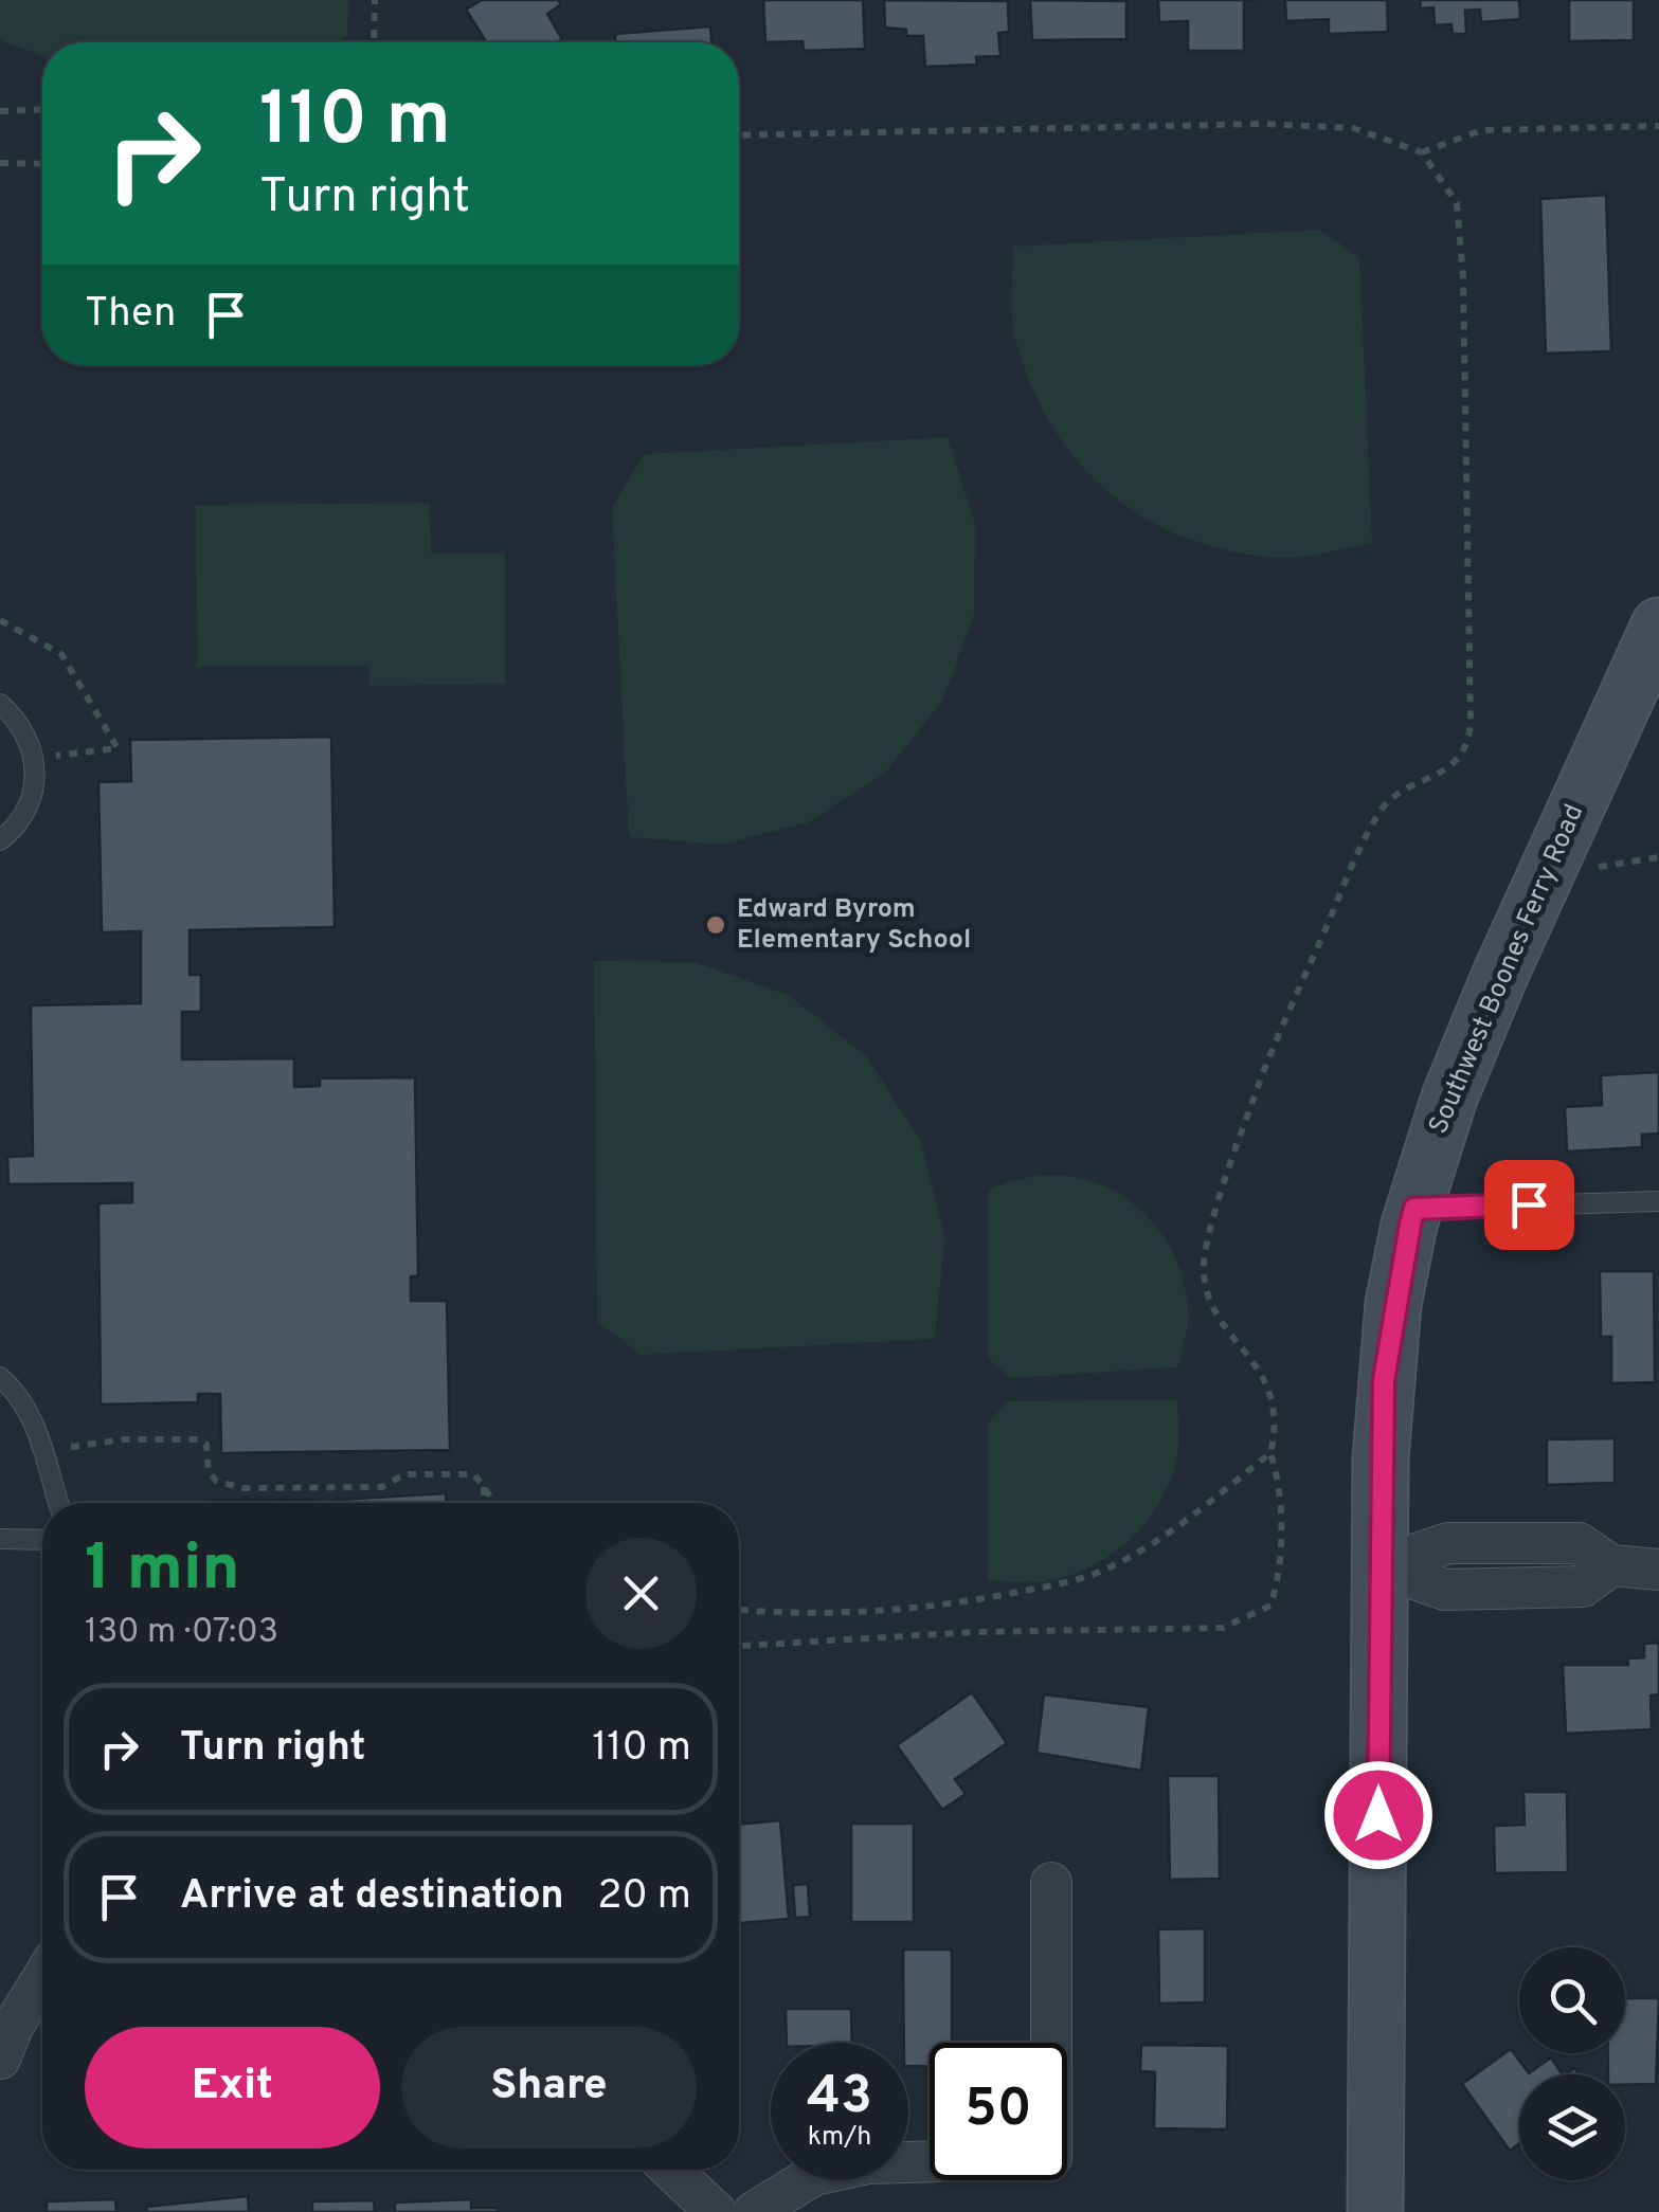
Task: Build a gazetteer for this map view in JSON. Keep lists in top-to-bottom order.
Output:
{
  "streets": {
    "main road": ["Southwest Boones Ferry Road"]
  },
  "places": ["Edward Byrom Elementary School"],
  "page": {
    "turn": ["110 m", "Turn right"],
    "then": "Then",
    "heading": ["1 min", "130 m · 07:03"],
    "list": [
      {
        "name": "Turn right",
        "value": "110 m"
      },
      {
        "name": "Arrive at destination",
        "value": "20 m"
      }
    ],
    "buttons": ["Exit", "Share"],
    "speed": "43 km/h",
    "limit": "50"
  }
}
